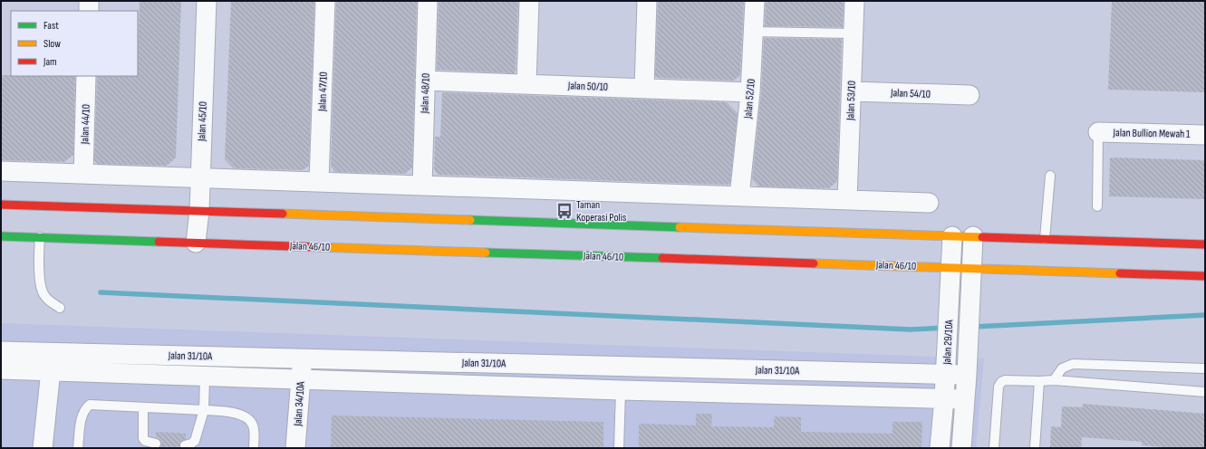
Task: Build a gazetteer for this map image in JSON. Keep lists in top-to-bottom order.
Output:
{
  "streets": {
    "main road": ["Jalan 46/10"],
    "street": [
      "Jalan 50/10",
      "Jalan 47/10",
      "Jalan 48/10",
      "Jalan 54/10",
      "Jalan 52/10",
      "Jalan 53/10",
      "Jalan 45/10",
      "Jalan 44/10",
      "Jalan Bullion Mewah 1",
      "Jalan 29/10A",
      "Jalan 31/10A",
      "Jalan 34/10A"
    ]
  },
  "crossings": [
    ["Jalan 50/10", "Jalan 48/10"],
    ["Jalan 50/10", "Jalan 52/10"],
    ["Jalan 54/10", "Jalan 53/10"],
    ["Jalan 45/10", "Jalan 46/10"],
    ["Jalan 46/10", "Jalan 29/10A"],
    ["Jalan 29/10A", "Jalan 31/10A"],
    ["Jalan 31/10A", "Jalan 34/10A"]
  ],
  "places": {
    "bus stop": ["Taman Koperasi Polis"]
  },
  "legend": ["Fast", "Slow", "Jam"]
}
